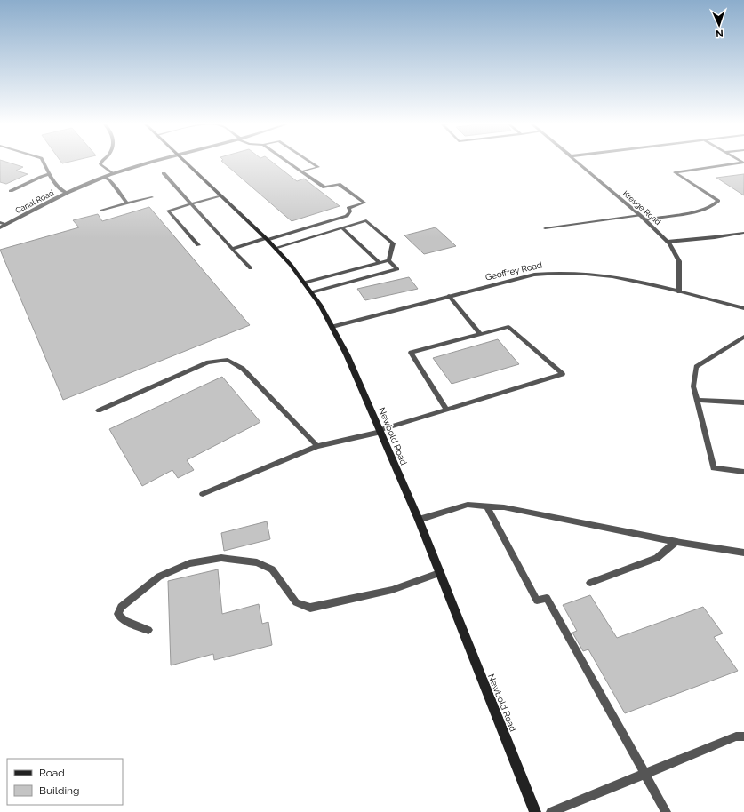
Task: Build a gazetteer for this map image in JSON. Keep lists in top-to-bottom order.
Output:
{
  "streets": {
    "main road": ["Newbold Road"],
    "street": ["Canal Road", "Kresge Road", "Geoffrey Road"]
  },
  "crossings": [
    ["Kresge Road", "Geoffrey Road"],
    ["Geoffrey Road", "Newbold Road"]
  ],
  "legend": ["Road", "Building"],
  "north": "bottom"
}
